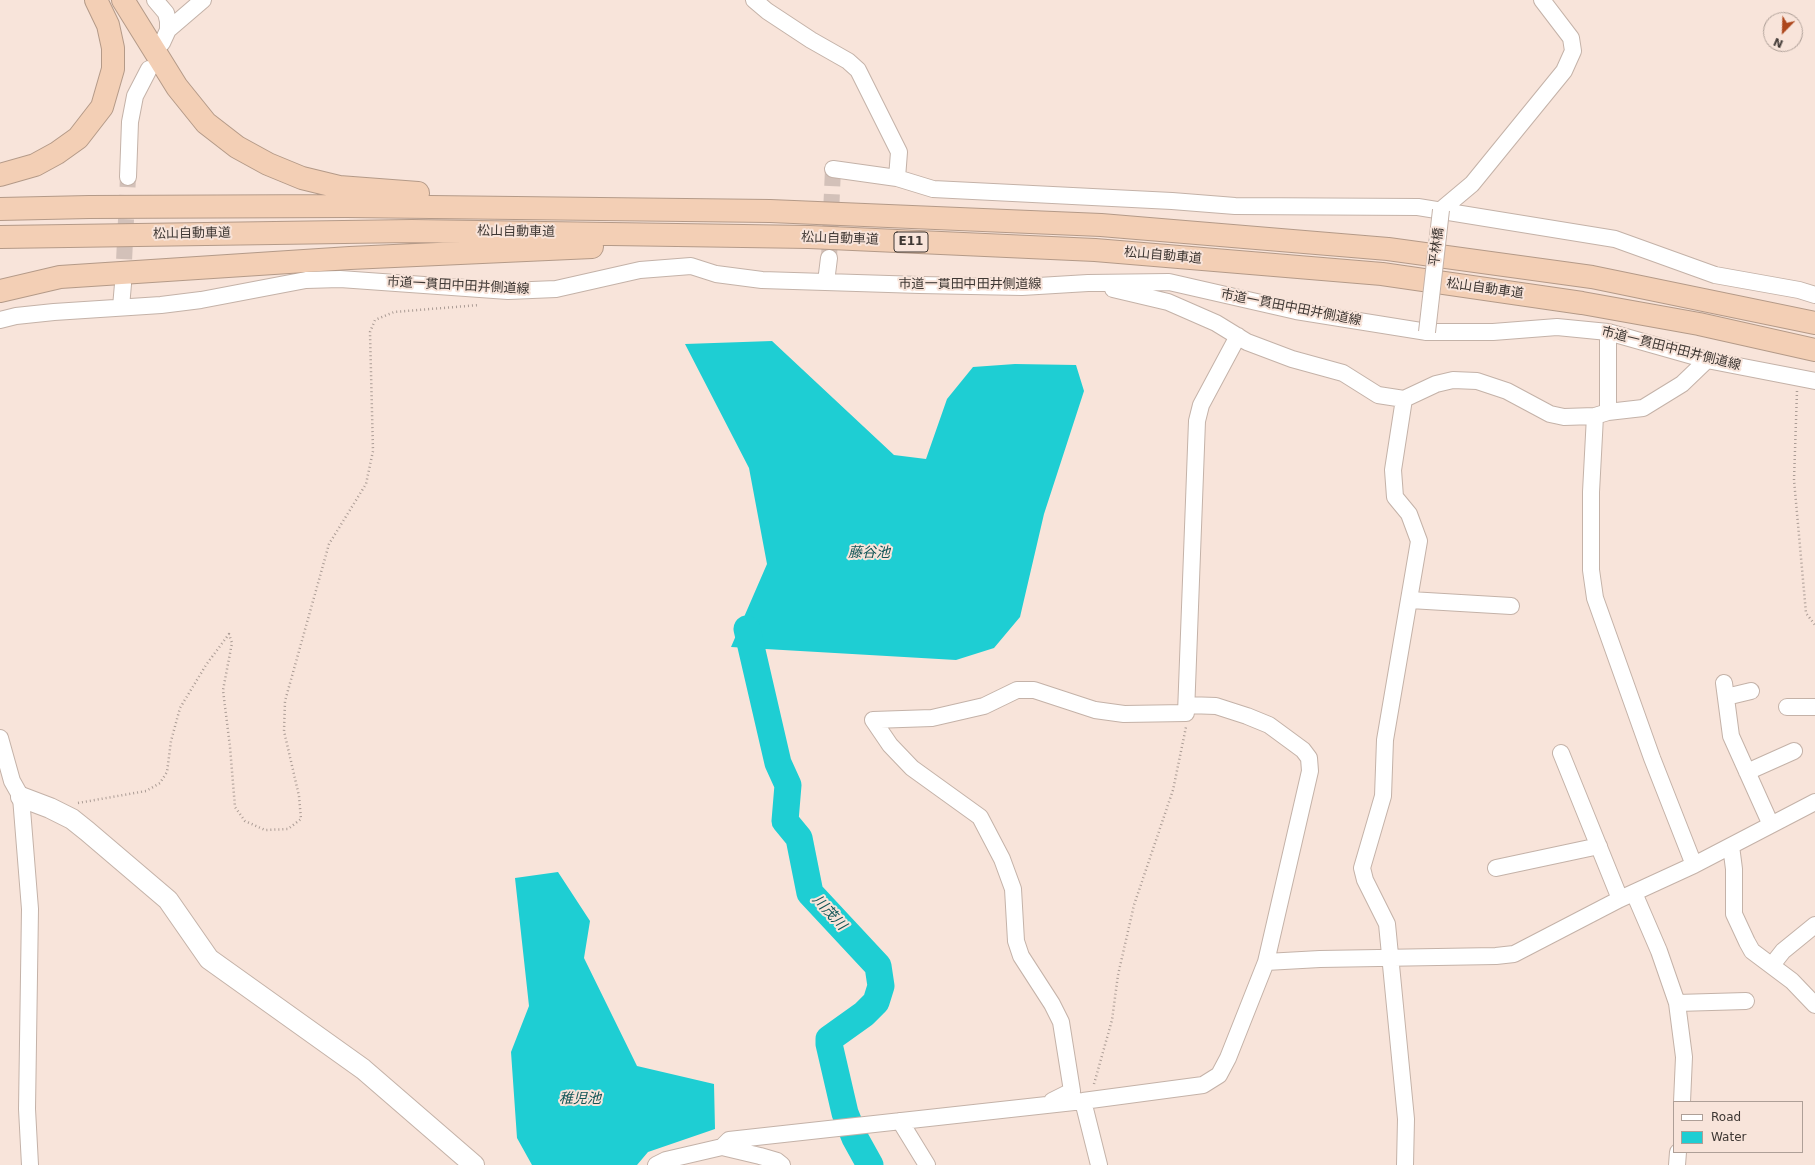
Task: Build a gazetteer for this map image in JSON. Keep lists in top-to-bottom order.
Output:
{
  "streets": {
    "highway": ["松山自動車道", "E11"],
    "street": ["平林橋", "市道一貫田中田井側道線"]
  },
  "crossings": [
    ["平林橋", "市道一貫田中田井側道線"]
  ],
  "water": ["藤谷池", "川茂川", "稚児池"],
  "legend": ["Road", "Water"],
  "north": "bottom left"
}
